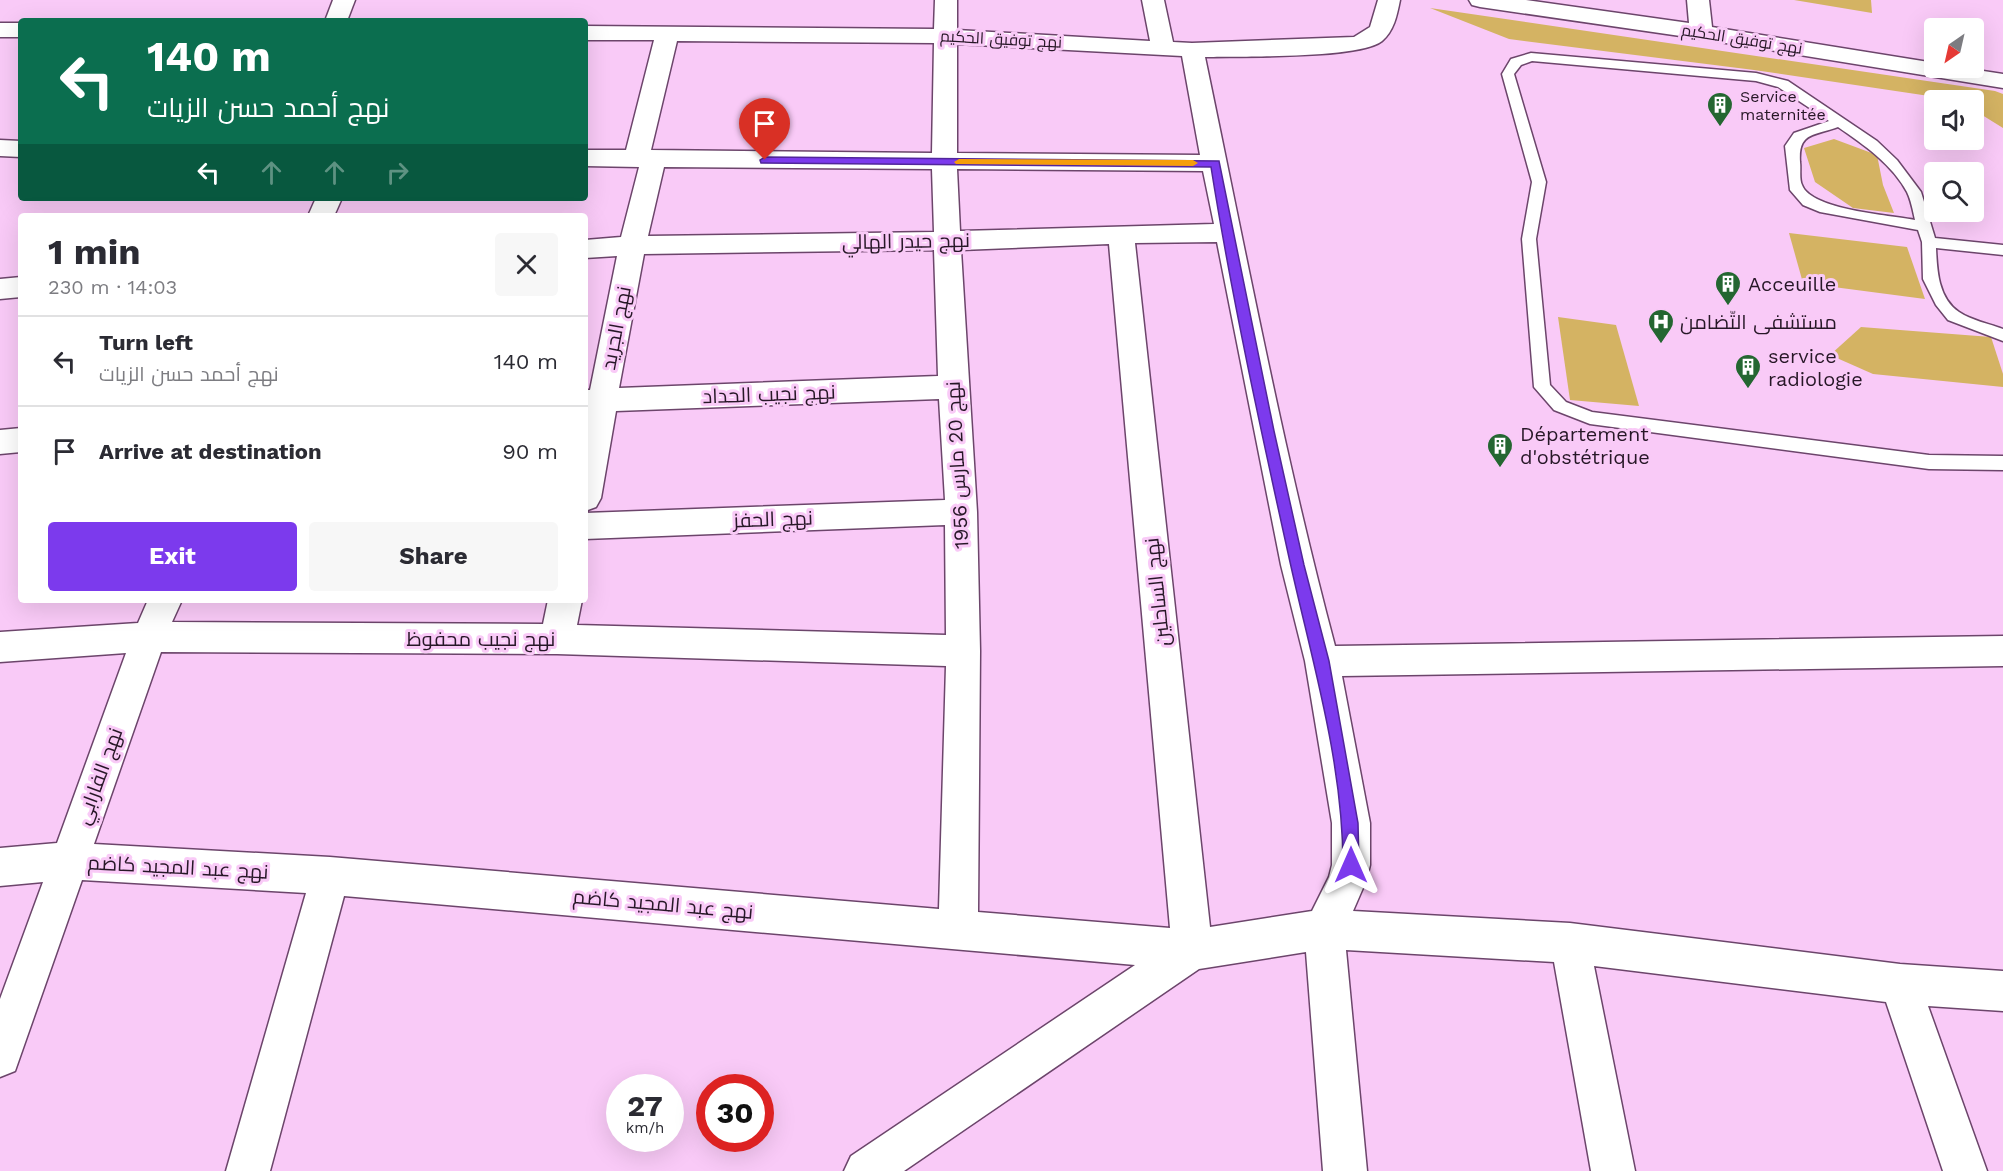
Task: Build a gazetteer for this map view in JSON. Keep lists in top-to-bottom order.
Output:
{
  "streets": {
    "street": [
      "نهج توفيق الحكيم",
      "نهج حيدر الهالي",
      "نهج الجريد",
      "نهج نجيب الحداد",
      "نهج 20 مارس 1956",
      "نهج الحفز",
      "نهج الساحلين",
      "نهج نجيب محفوظ",
      "نهج الفارابي",
      "نهج عبد المجيد كاضم"
    ]
  },
  "crossings": [
    ["نهج توفيق الحكيم", "نهج الجريد"],
    ["نهج توفيق الحكيم", "نهج 20 مارس 1956"],
    ["نهج حيدر الهالي", "نهج الجريد"],
    ["نهج حيدر الهالي", "نهج 20 مارس 1956"],
    ["نهج حيدر الهالي", "نهج الساحلين"],
    ["نهج الجريد", "نهج نجيب الحداد"],
    ["نهج نجيب الحداد", "نهج 20 مارس 1956"],
    ["نهج 20 مارس 1956", "نهج الحفز"],
    ["نهج 20 مارس 1956", "نهج نجيب محفوظ"],
    ["نهج 20 مارس 1956", "نهج عبد المجيد كاضم"],
    ["نهج الساحلين", "نهج عبد المجيد كاضم"],
    ["نهج نجيب محفوظ", "نهج الفارابي"],
    ["نهج الفارابي", "نهج عبد المجيد كاضم"]
  ],
  "places": {
    "building": [
      "Service maternitée",
      "Acceuille",
      "service radiologie",
      "Département d'obstétrique"
    ],
    "hospital": ["مستشفى التّضامن"]
  },
  "north": "bottom left",
  "page": {
    "turn": ["140 m", "نهج أحمد حسن الزيات"],
    "heading": ["1 min", "230 m · 14:03"],
    "list": [
      {
        "name": "Turn left",
        "note": "نهج أحمد حسن الزيات",
        "value": "140 m"
      },
      {
        "name": "Arrive at destination",
        "value": "90 m"
      }
    ],
    "buttons": ["Exit", "Share"],
    "speed": "27 km/h",
    "limit": "30"
  }
}
